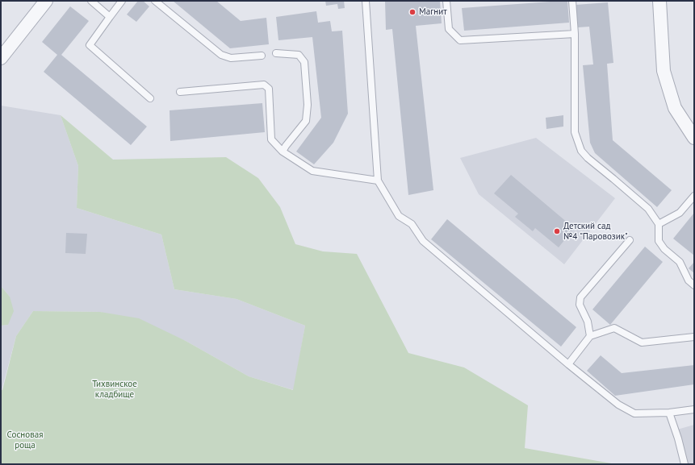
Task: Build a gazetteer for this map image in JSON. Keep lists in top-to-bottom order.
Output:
{
  "parks": ["Тихвинское кладбище", "Сосновая роща"],
  "places": ["Магнит", "Детский сад №4 \"Паровозик\""]
}
